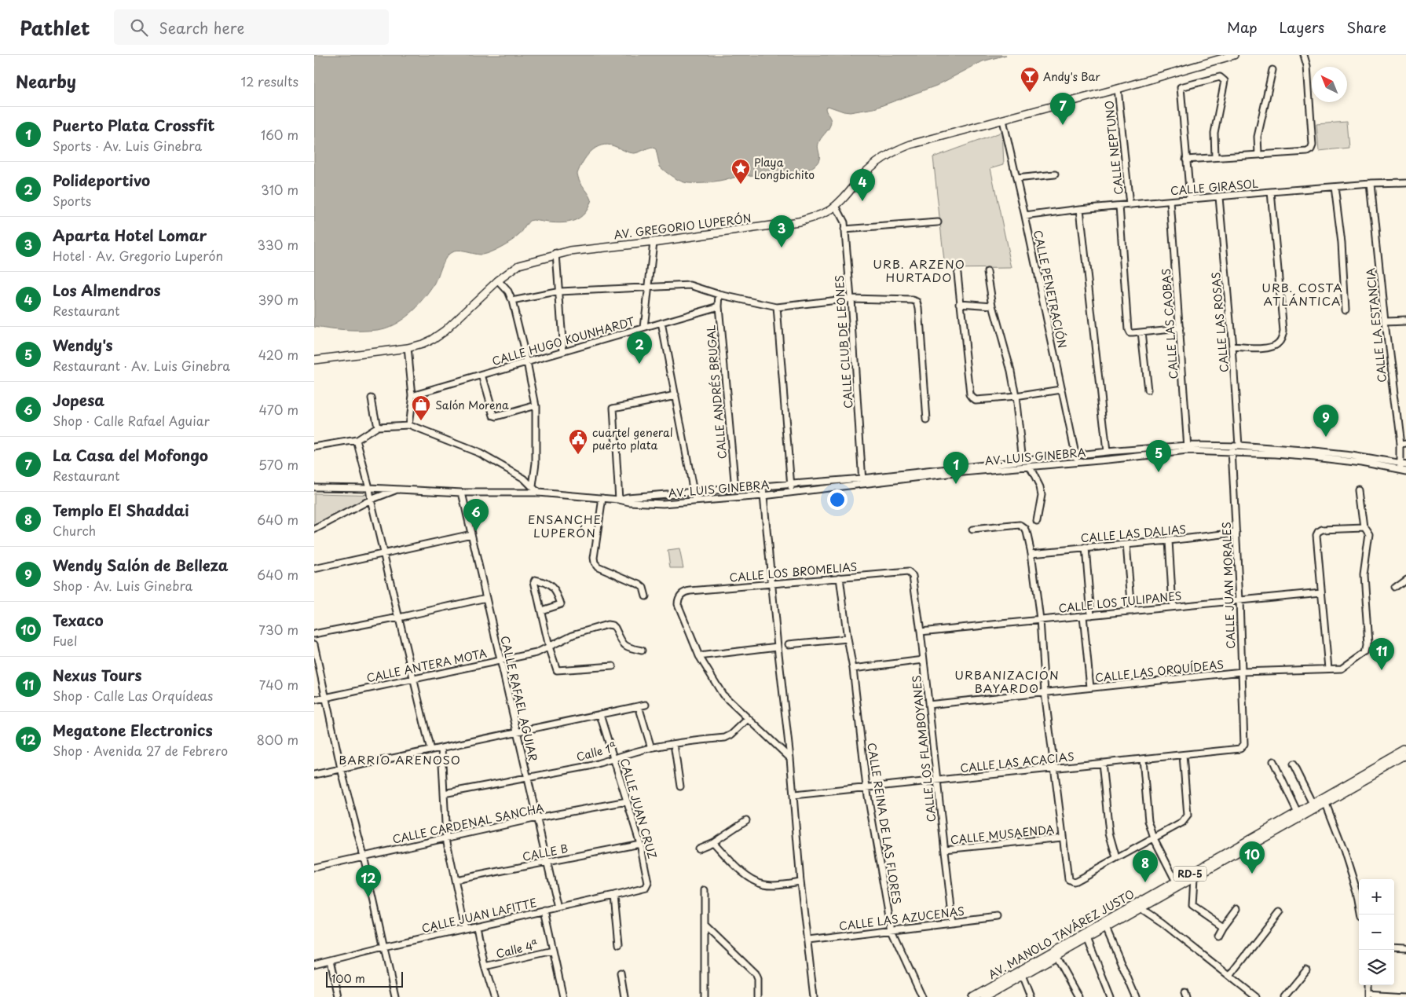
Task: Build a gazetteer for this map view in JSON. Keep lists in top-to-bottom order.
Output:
{
  "streets": {
    "main road": ["AV. GREGORIO LUPERÓN", "RD-5", "AV. MANOLO TAVÁREZ JUSTO"],
    "street": [
      "CALLE NEPTUNO",
      "CALLE GIRASOL",
      "CALLE PENETRACIÓN",
      "CALLE LAS ROSAS",
      "CALLE LAS CAOBAS",
      "CALLE LA ESTANCIA",
      "CALLE HUGO KOUNHARDT",
      "CALLE CLUB DE LEONES",
      "CALLE ANDRÉS BRUGAL",
      "AV. LUIS GINEBRA",
      "CALLE LAS DALIAS",
      "CALLE LOS BROMELIAS",
      "CALLE JUAN MORALES",
      "CALLE LOS TULIPANES",
      "CALLE ANTERA MOTA",
      "CALLE LAS ORQUÍDEAS",
      "CALLE RAFAEL AGUIAR",
      "CALLE LOS FLAMBOYANES",
      "Calle 1ª",
      "CALLE LAS ACACIAS",
      "CALLE JUAN CRUZ",
      "CALLE CARDENAL SANCHA",
      "CALLE REINA DE LAS FLORES",
      "CALLE MUSAENDA",
      "CALLE B",
      "CALLE JUAN LAFITTE",
      "CALLE LAS AZUCENAS",
      "Calle 4ª"
    ]
  },
  "crossings": [
    ["CALLE NEPTUNO", "CALLE GIRASOL"],
    ["CALLE NEPTUNO", "AV. GREGORIO LUPERÓN"],
    ["CALLE GIRASOL", "CALLE PENETRACIÓN"],
    ["CALLE GIRASOL", "CALLE LAS ROSAS"],
    ["CALLE GIRASOL", "CALLE LAS CAOBAS"],
    ["CALLE GIRASOL", "CALLE LA ESTANCIA"],
    ["AV. GREGORIO LUPERÓN", "CALLE PENETRACIÓN"],
    ["AV. GREGORIO LUPERÓN", "CALLE CLUB DE LEONES"],
    ["CALLE PENETRACIÓN", "AV. LUIS GINEBRA"],
    ["CALLE LAS ROSAS", "AV. LUIS GINEBRA"],
    ["CALLE LAS CAOBAS", "AV. LUIS GINEBRA"],
    ["CALLE LA ESTANCIA", "AV. LUIS GINEBRA"],
    ["CALLE HUGO KOUNHARDT", "CALLE ANDRÉS BRUGAL"],
    ["CALLE CLUB DE LEONES", "AV. LUIS GINEBRA"],
    ["CALLE ANDRÉS BRUGAL", "AV. LUIS GINEBRA"],
    ["AV. LUIS GINEBRA", "CALLE JUAN MORALES"],
    ["AV. LUIS GINEBRA", "CALLE RAFAEL AGUIAR"],
    ["CALLE LAS DALIAS", "CALLE JUAN MORALES"],
    ["CALLE LOS BROMELIAS", "CALLE LOS FLAMBOYANES"],
    ["CALLE LOS BROMELIAS", "CALLE REINA DE LAS FLORES"],
    ["CALLE JUAN MORALES", "CALLE LOS TULIPANES"],
    ["CALLE JUAN MORALES", "CALLE LAS ORQUÍDEAS"],
    ["CALLE JUAN MORALES", "CALLE LAS ACACIAS"],
    ["CALLE LOS TULIPANES", "CALLE LOS FLAMBOYANES"],
    ["CALLE ANTERA MOTA", "CALLE RAFAEL AGUIAR"],
    ["CALLE LAS ORQUÍDEAS", "CALLE LOS FLAMBOYANES"],
    ["CALLE RAFAEL AGUIAR", "Calle 1ª"],
    ["CALLE RAFAEL AGUIAR", "CALLE CARDENAL SANCHA"],
    ["CALLE RAFAEL AGUIAR", "CALLE B"],
    ["CALLE RAFAEL AGUIAR", "CALLE JUAN LAFITTE"],
    ["CALLE LOS FLAMBOYANES", "CALLE LAS ACACIAS"],
    ["CALLE LOS FLAMBOYANES", "CALLE MUSAENDA"],
    ["CALLE LOS FLAMBOYANES", "CALLE LAS AZUCENAS"],
    ["Calle 1ª", "CALLE JUAN CRUZ"],
    ["CALLE LAS ACACIAS", "CALLE REINA DE LAS FLORES"],
    ["CALLE JUAN CRUZ", "CALLE CARDENAL SANCHA"],
    ["CALLE JUAN CRUZ", "CALLE B"],
    ["CALLE JUAN CRUZ", "CALLE JUAN LAFITTE"],
    ["CALLE REINA DE LAS FLORES", "CALLE LAS AZUCENAS"]
  ],
  "districts": [
    "URB. ARZENO HURTADO",
    "URB. COSTA ATLÁNTICA",
    "ENSANCHE LUPERÓN",
    "URBANIZACIÓN BAYARDO",
    "BARRIO ARENOSO"
  ],
  "places": {
    "bar": ["Andy's Bar"],
    "place": ["Playa Longbichito"],
    "shop": ["Salón Morena"],
    "public building": ["cuartel general puerto plata"]
  },
  "scale_bar": "100 m",
  "north": "top left",
  "page": {
    "header": "Pathlet",
    "search": "Search here",
    "nav": ["Map", "Layers", "Share"],
    "heading": ["Nearby", "12 results"],
    "pins": [
      "7",
      "4",
      "3",
      "2",
      "9",
      "5",
      "1",
      "6",
      "11",
      "10",
      "8",
      "12"
    ],
    "list": [
      {
        "mark": "1",
        "name": "Puerto Plata Crossfit",
        "note": "Sports · Av. Luis Ginebra",
        "value": "160 m"
      },
      {
        "mark": "2",
        "name": "Polideportivo",
        "note": "Sports",
        "value": "310 m"
      },
      {
        "mark": "3",
        "name": "Aparta Hotel Lomar",
        "note": "Hotel · Av. Gregorio Luperón",
        "value": "330 m"
      },
      {
        "mark": "4",
        "name": "Los Almendros",
        "note": "Restaurant",
        "value": "390 m"
      },
      {
        "mark": "5",
        "name": "Wendy's",
        "note": "Restaurant · Av. Luis Ginebra",
        "value": "420 m"
      },
      {
        "mark": "6",
        "name": "Jopesa",
        "note": "Shop · Calle Rafael Aguiar",
        "value": "470 m"
      },
      {
        "mark": "7",
        "name": "La Casa del Mofongo",
        "note": "Restaurant",
        "value": "570 m"
      },
      {
        "mark": "8",
        "name": "Templo El Shaddai",
        "note": "Church",
        "value": "640 m"
      },
      {
        "mark": "9",
        "name": "Wendy Salón de Belleza",
        "note": "Shop · Av. Luis Ginebra",
        "value": "640 m"
      },
      {
        "mark": "10",
        "name": "Texaco",
        "note": "Fuel",
        "value": "730 m"
      },
      {
        "mark": "11",
        "name": "Nexus Tours",
        "note": "Shop · Calle Las Orquídeas",
        "value": "740 m"
      },
      {
        "mark": "12",
        "name": "Megatone Electronics",
        "note": "Shop · Avenida 27 de Febrero",
        "value": "800 m"
      }
    ],
    "map_buttons": ["+", "−"],
    "scale": "100 m"
  }
}
